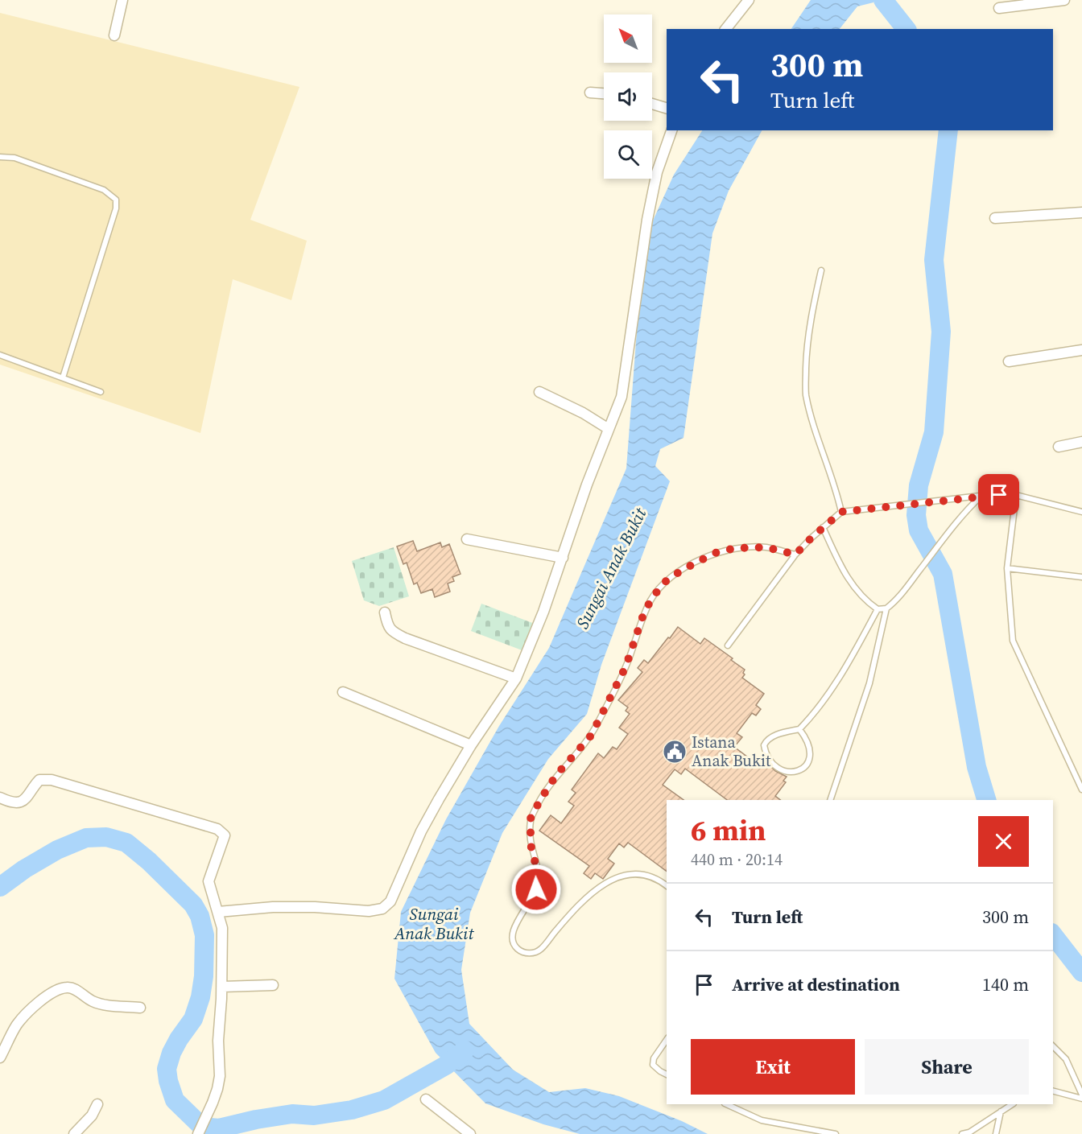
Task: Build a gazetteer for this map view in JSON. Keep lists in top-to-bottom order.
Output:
{
  "water": ["Sungai Anak Bukit"],
  "places": {
    "public building": ["Istana Anak Bukit"]
  },
  "north": "top left",
  "page": {
    "turn": ["300 m", "Turn left"],
    "heading": ["6 min", "440 m · 20:14"],
    "list": [
      {
        "name": "Turn left",
        "value": "300 m"
      },
      {
        "name": "Arrive at destination",
        "value": "140 m"
      }
    ],
    "buttons": ["Exit", "Share"]
  }
}
